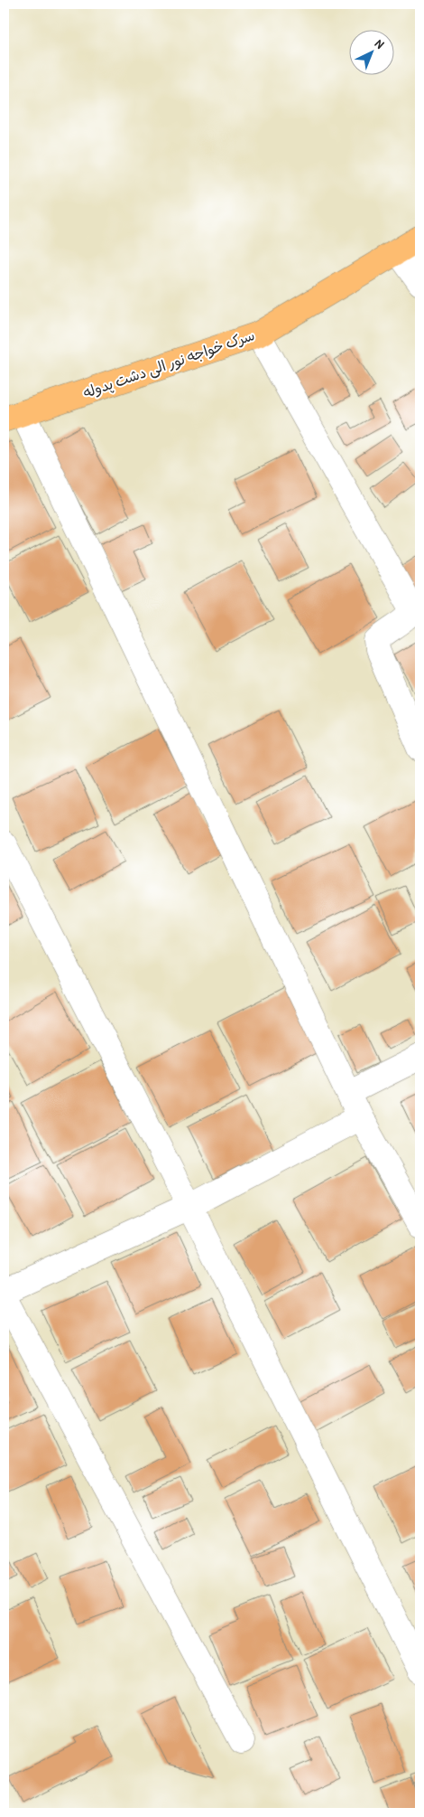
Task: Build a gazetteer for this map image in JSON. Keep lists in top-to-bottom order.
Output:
{
  "streets": {
    "main road": ["سرک خواجه نور الی دشت پدوله"]
  },
  "north": "top right"
}
